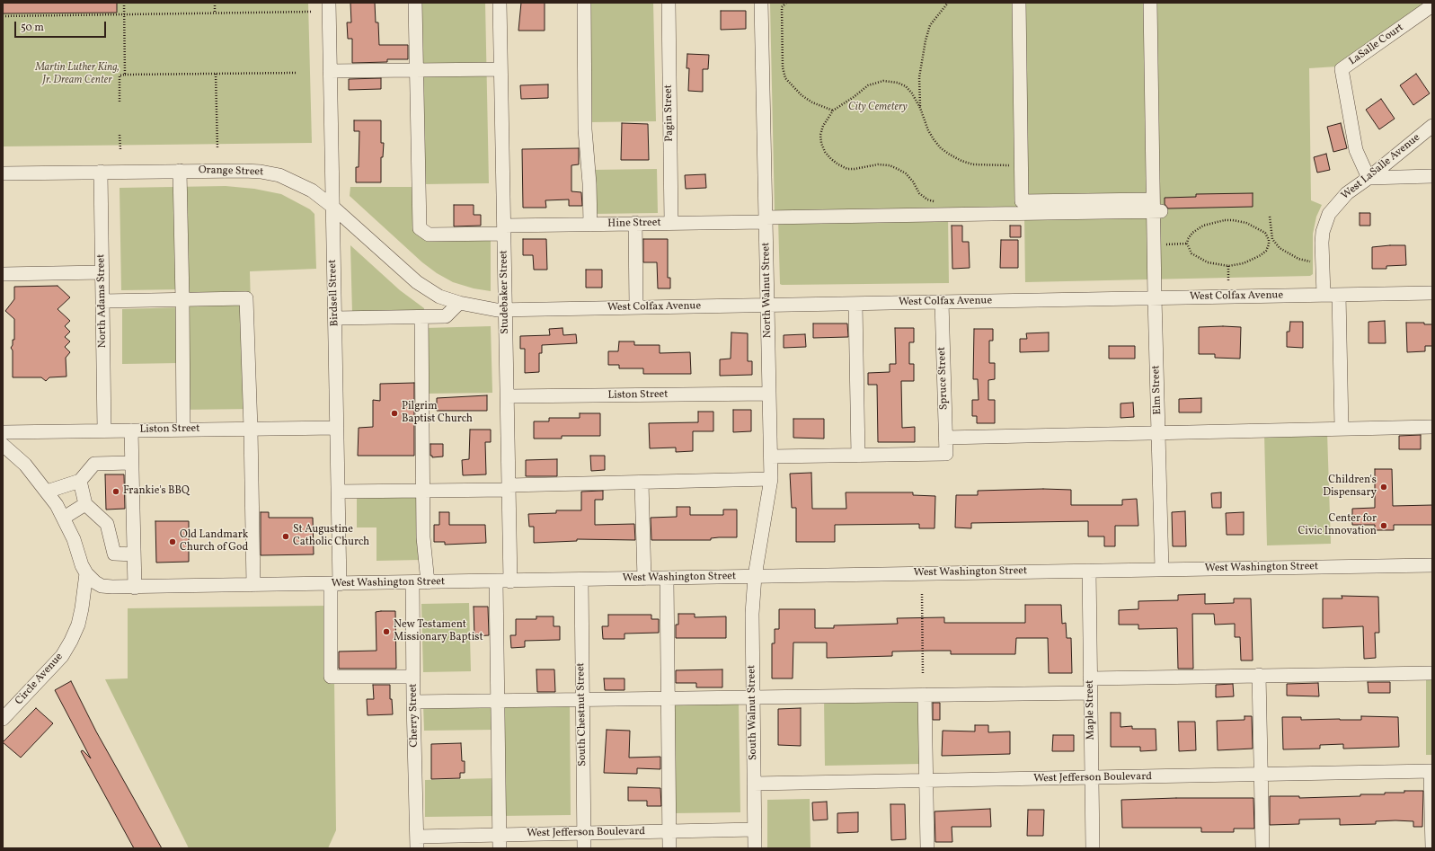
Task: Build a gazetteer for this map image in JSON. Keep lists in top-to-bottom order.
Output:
{
  "streets": {
    "street": [
      "LaSalle Court",
      "Pagin Street",
      "West LaSalle Avenue",
      "Orange Street",
      "Hine Street",
      "North Walnut Street",
      "Studebaker Street",
      "Birdsell Street",
      "West Colfax Avenue",
      "North Adams Street",
      "Spruce Street",
      "Elm Street",
      "Liston Street",
      "West Washington Street",
      "Circle Avenue",
      "Maple Street",
      "South Walnut Street",
      "South Chestnut Street",
      "Cherry Street",
      "West Jefferson Boulevard"
    ]
  },
  "crossings": [
    ["LaSalle Court", "West LaSalle Avenue"],
    ["Pagin Street", "Hine Street"],
    ["West LaSalle Avenue", "West Colfax Avenue"],
    ["Orange Street", "Birdsell Street"],
    ["Orange Street", "West Colfax Avenue"],
    ["Orange Street", "North Adams Street"],
    ["Hine Street", "North Walnut Street"],
    ["Hine Street", "Studebaker Street"],
    ["Hine Street", "Elm Street"],
    ["North Walnut Street", "West Colfax Avenue"],
    ["North Walnut Street", "Liston Street"],
    ["North Walnut Street", "West Washington Street"],
    ["North Walnut Street", "South Walnut Street"],
    ["Studebaker Street", "West Colfax Avenue"],
    ["Studebaker Street", "Liston Street"],
    ["Studebaker Street", "West Washington Street"],
    ["Birdsell Street", "Liston Street"],
    ["Birdsell Street", "West Washington Street"],
    ["Birdsell Street", "Cherry Street"],
    ["West Colfax Avenue", "Spruce Street"],
    ["West Colfax Avenue", "Elm Street"],
    ["North Adams Street", "Liston Street"],
    ["Elm Street", "West Washington Street"],
    ["West Washington Street", "Circle Avenue"],
    ["West Washington Street", "Maple Street"],
    ["West Washington Street", "South Walnut Street"],
    ["West Washington Street", "South Chestnut Street"],
    ["West Washington Street", "Cherry Street"],
    ["Maple Street", "West Jefferson Boulevard"],
    ["South Walnut Street", "West Jefferson Boulevard"],
    ["South Chestnut Street", "West Jefferson Boulevard"],
    ["Cherry Street", "West Jefferson Boulevard"]
  ],
  "parks": ["Martin Luther King, Jr. Dream Center", "City Cemetery"],
  "places": [
    "Pilgrim Baptist Church",
    "Children's Dispensary",
    "Frankie's BBQ",
    "Center for Civic Innovation",
    "St Augustine Catholic Church",
    "Old Landmark Church of God",
    "New Testament Missionary Baptist"
  ],
  "scale_bar": "50 m"
}
